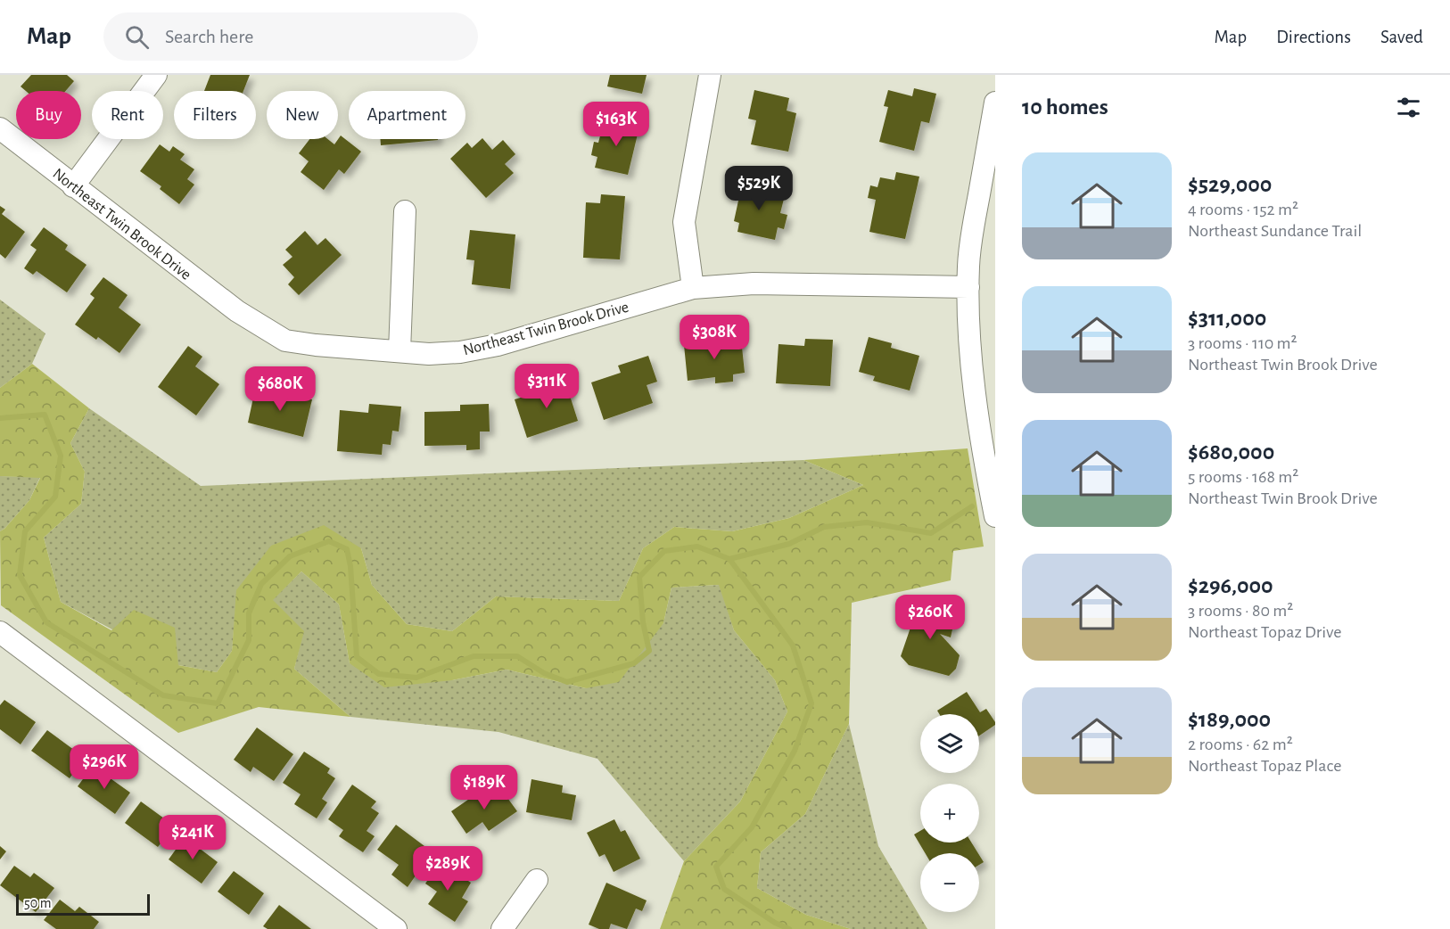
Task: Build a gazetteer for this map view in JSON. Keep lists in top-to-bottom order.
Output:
{
  "streets": {
    "street": ["Northeast Twin Brook Drive"]
  },
  "scale_bar": "50 m",
  "page": {
    "header": "Map",
    "search": "Search here",
    "nav": ["Map", "Directions", "Saved"],
    "heading": "10 homes",
    "chip": [
      "Buy",
      "Rent",
      "Filters",
      "New",
      "Apartment"
    ],
    "price": [
      "$163K",
      "$529K",
      "$308K",
      "$311K",
      "$680K",
      "$260K",
      "$296K",
      "$189K",
      "$241K",
      "$289K"
    ],
    "list": [
      {
        "name": "$529,000",
        "note": "4 rooms · 152 m² · Northeast Sundance Trail"
      },
      {
        "name": "$311,000",
        "note": "3 rooms · 110 m² · Northeast Twin Brook Drive"
      },
      {
        "name": "$680,000",
        "note": "5 rooms · 168 m² · Northeast Twin Brook Drive"
      },
      {
        "name": "$296,000",
        "note": "3 rooms · 80 m² · Northeast Topaz Drive"
      },
      {
        "name": "$189,000",
        "note": "2 rooms · 62 m² · Northeast Topaz Place"
      }
    ],
    "map_buttons": ["+", "−"],
    "scale": "50 m"
  }
}
